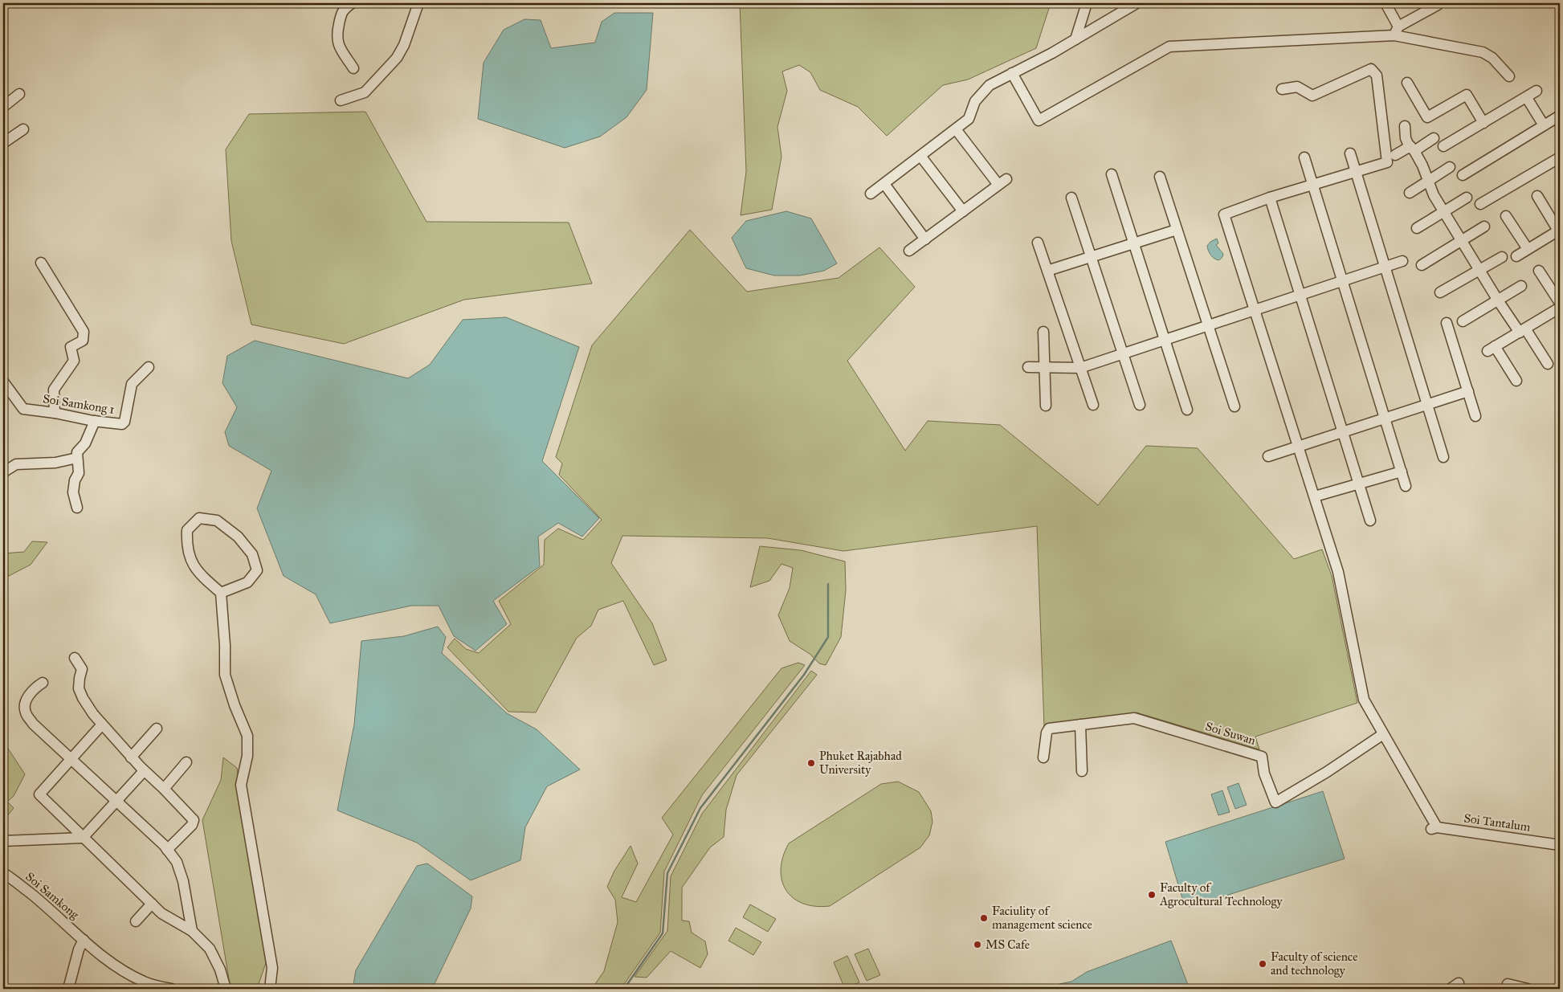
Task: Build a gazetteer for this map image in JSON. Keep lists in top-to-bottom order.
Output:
{
  "streets": {
    "street": [
      "Soi Samkong 1",
      "Soi Suwan",
      "Soi Tantalum",
      "Soi Samkong"
    ]
  },
  "crossings": [
    ["Soi Suwan", "Soi Tantalum"]
  ],
  "places": [
    "Phuket Rajabhad University",
    "Faculty of Agrocultural Technology",
    "Faciulity of management science",
    "MS Cafe",
    "Faculty of science and technology"
  ]
}
